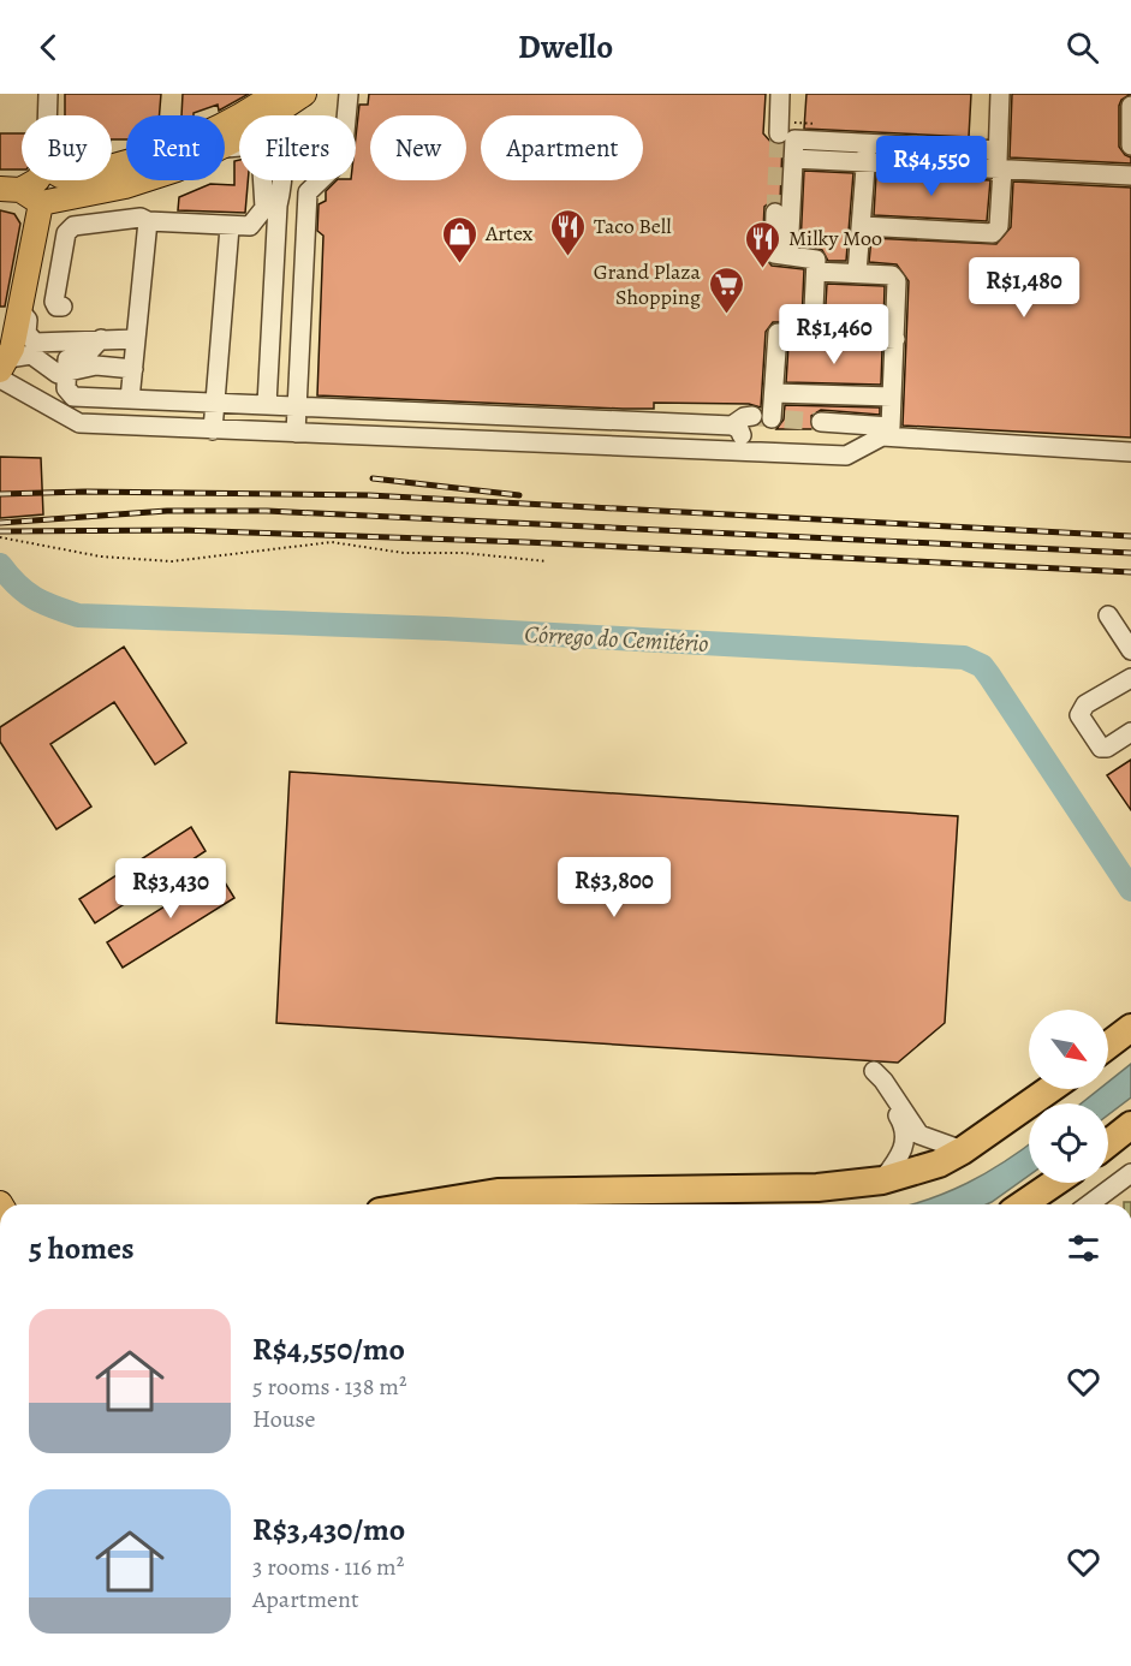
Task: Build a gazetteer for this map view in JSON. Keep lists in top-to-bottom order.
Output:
{
  "water": ["Córrego do Cemitério"],
  "places": {
    "restaurant": ["Taco Bell", "Milky Moo"],
    "shop": ["Artex"],
    "supermarket": ["Grand Plaza Shopping"]
  },
  "north": "bottom right",
  "page": {
    "header": "Dwello",
    "chip": [
      "Buy",
      "Rent",
      "Filters",
      "New",
      "Apartment"
    ],
    "price": [
      "R$4,550",
      "R$1,480",
      "R$1,460",
      "R$3,800",
      "R$3,430"
    ],
    "heading": "5 homes",
    "list": [
      {
        "name": "R$4,550/mo",
        "note": "5 rooms · 138 m² · House"
      },
      {
        "name": "R$3,430/mo",
        "note": "3 rooms · 116 m² · Apartment"
      }
    ]
  }
}
